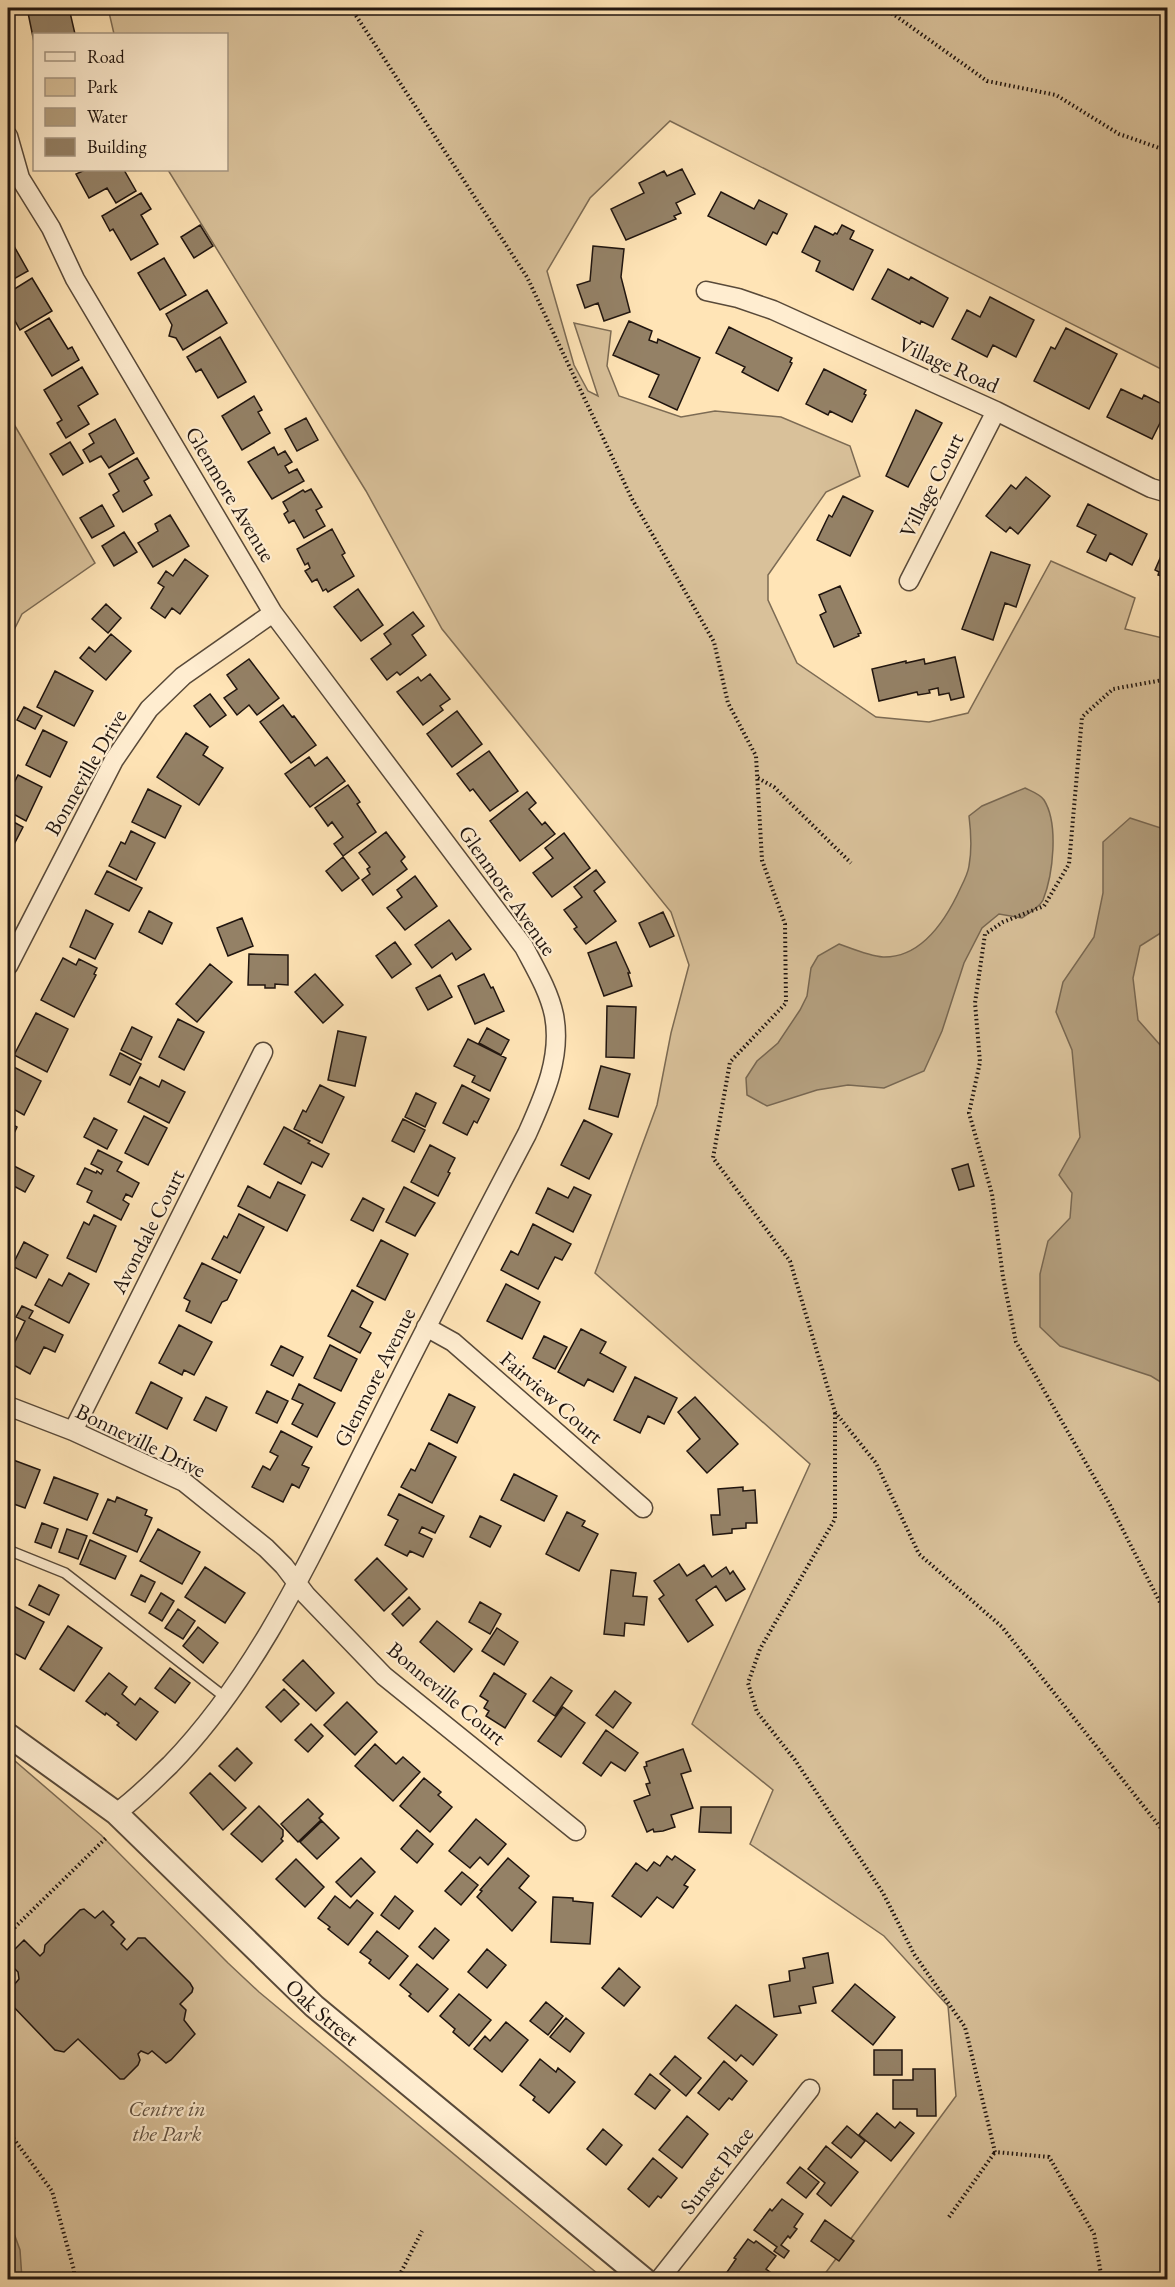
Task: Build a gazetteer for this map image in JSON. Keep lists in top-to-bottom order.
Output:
{
  "streets": {
    "street": [
      "Village Road",
      "Village Court",
      "Glenmore Avenue",
      "Bonneville Drive",
      "Avondale Court",
      "Fairview Court",
      "Bonneville Court",
      "Oak Street",
      "Sunset Place"
    ]
  },
  "crossings": [
    ["Village Road", "Village Court"],
    ["Glenmore Avenue", "Bonneville Drive"],
    ["Glenmore Avenue", "Fairview Court"],
    ["Glenmore Avenue", "Bonneville Court"],
    ["Glenmore Avenue", "Oak Street"],
    ["Bonneville Drive", "Avondale Court"],
    ["Bonneville Drive", "Bonneville Court"]
  ],
  "parks": ["Centre in the Park"],
  "legend": [
    "Road",
    "Park",
    "Water",
    "Building"
  ]
}
